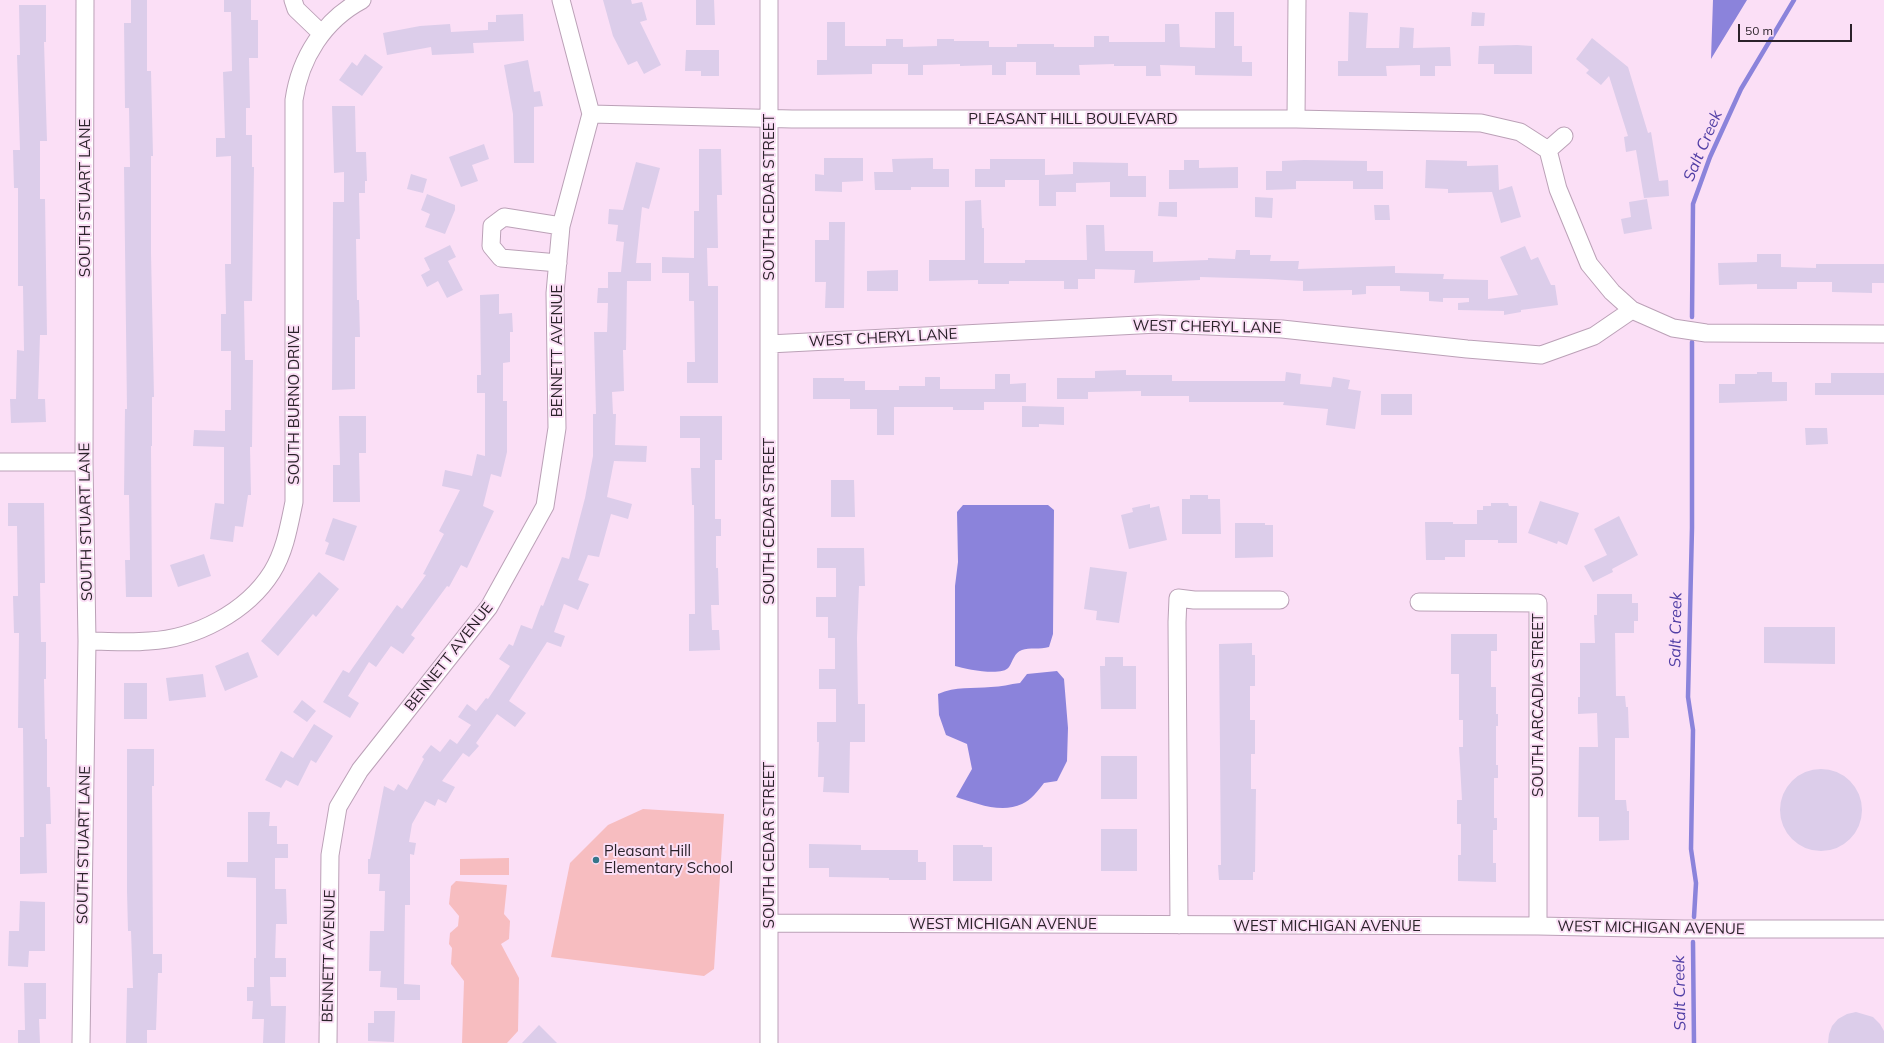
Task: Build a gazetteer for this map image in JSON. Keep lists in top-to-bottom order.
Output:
{
  "streets": {
    "street": [
      "PLEASANT HILL BOULEVARD",
      "SOUTH CEDAR STREET",
      "SOUTH STUART LANE",
      "WEST CHERYL LANE",
      "BENNETT AVENUE",
      "SOUTH BURNO DRIVE",
      "SOUTH ARCADIA STREET",
      "WEST MICHIGAN AVENUE"
    ]
  },
  "crossings": [
    ["PLEASANT HILL BOULEVARD", "SOUTH CEDAR STREET"],
    ["PLEASANT HILL BOULEVARD", "BENNETT AVENUE"],
    ["SOUTH CEDAR STREET", "WEST CHERYL LANE"],
    ["SOUTH CEDAR STREET", "WEST MICHIGAN AVENUE"],
    ["SOUTH STUART LANE", "SOUTH BURNO DRIVE"],
    ["SOUTH ARCADIA STREET", "WEST MICHIGAN AVENUE"]
  ],
  "water": ["Salt Creek"],
  "places": ["Pleasant Hill Elementary School"],
  "scale_bar": "50 m"
}
